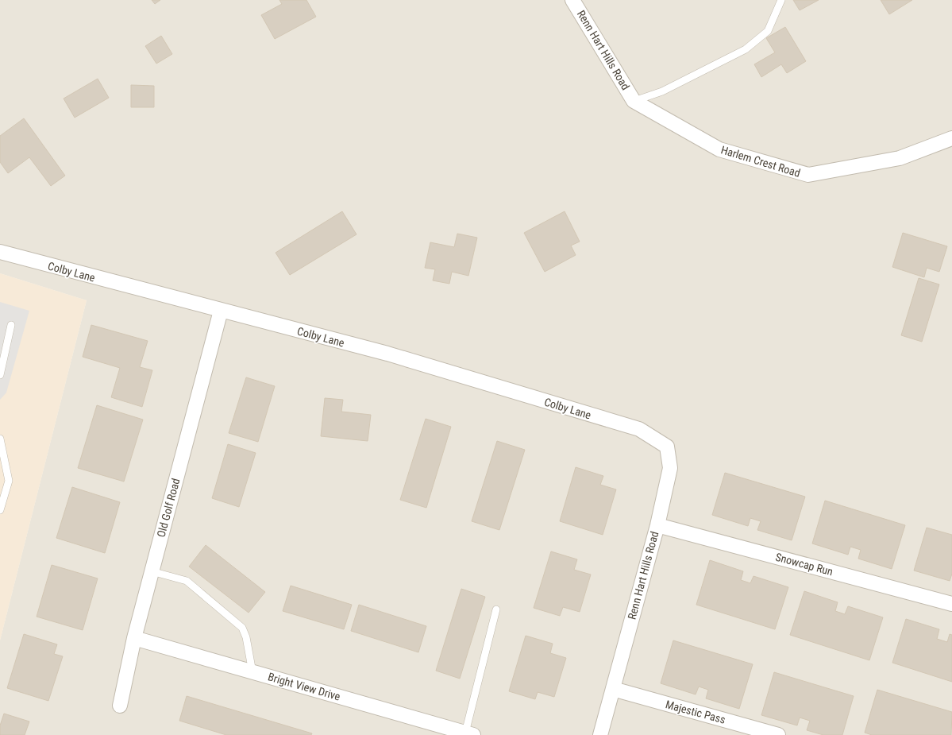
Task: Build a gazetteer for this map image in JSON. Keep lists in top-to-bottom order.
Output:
{
  "streets": {
    "street": [
      "Renn Hart Hills Road",
      "Harlem Crest Road",
      "Colby Lane",
      "Old Golf Road",
      "Snowcap Run",
      "Bright View Drive",
      "Majestic Pass"
    ]
  },
  "crossings": [
    ["Renn Hart Hills Road", "Harlem Crest Road"],
    ["Renn Hart Hills Road", "Colby Lane"],
    ["Renn Hart Hills Road", "Snowcap Run"],
    ["Renn Hart Hills Road", "Majestic Pass"],
    ["Colby Lane", "Old Golf Road"],
    ["Old Golf Road", "Bright View Drive"]
  ]
}
